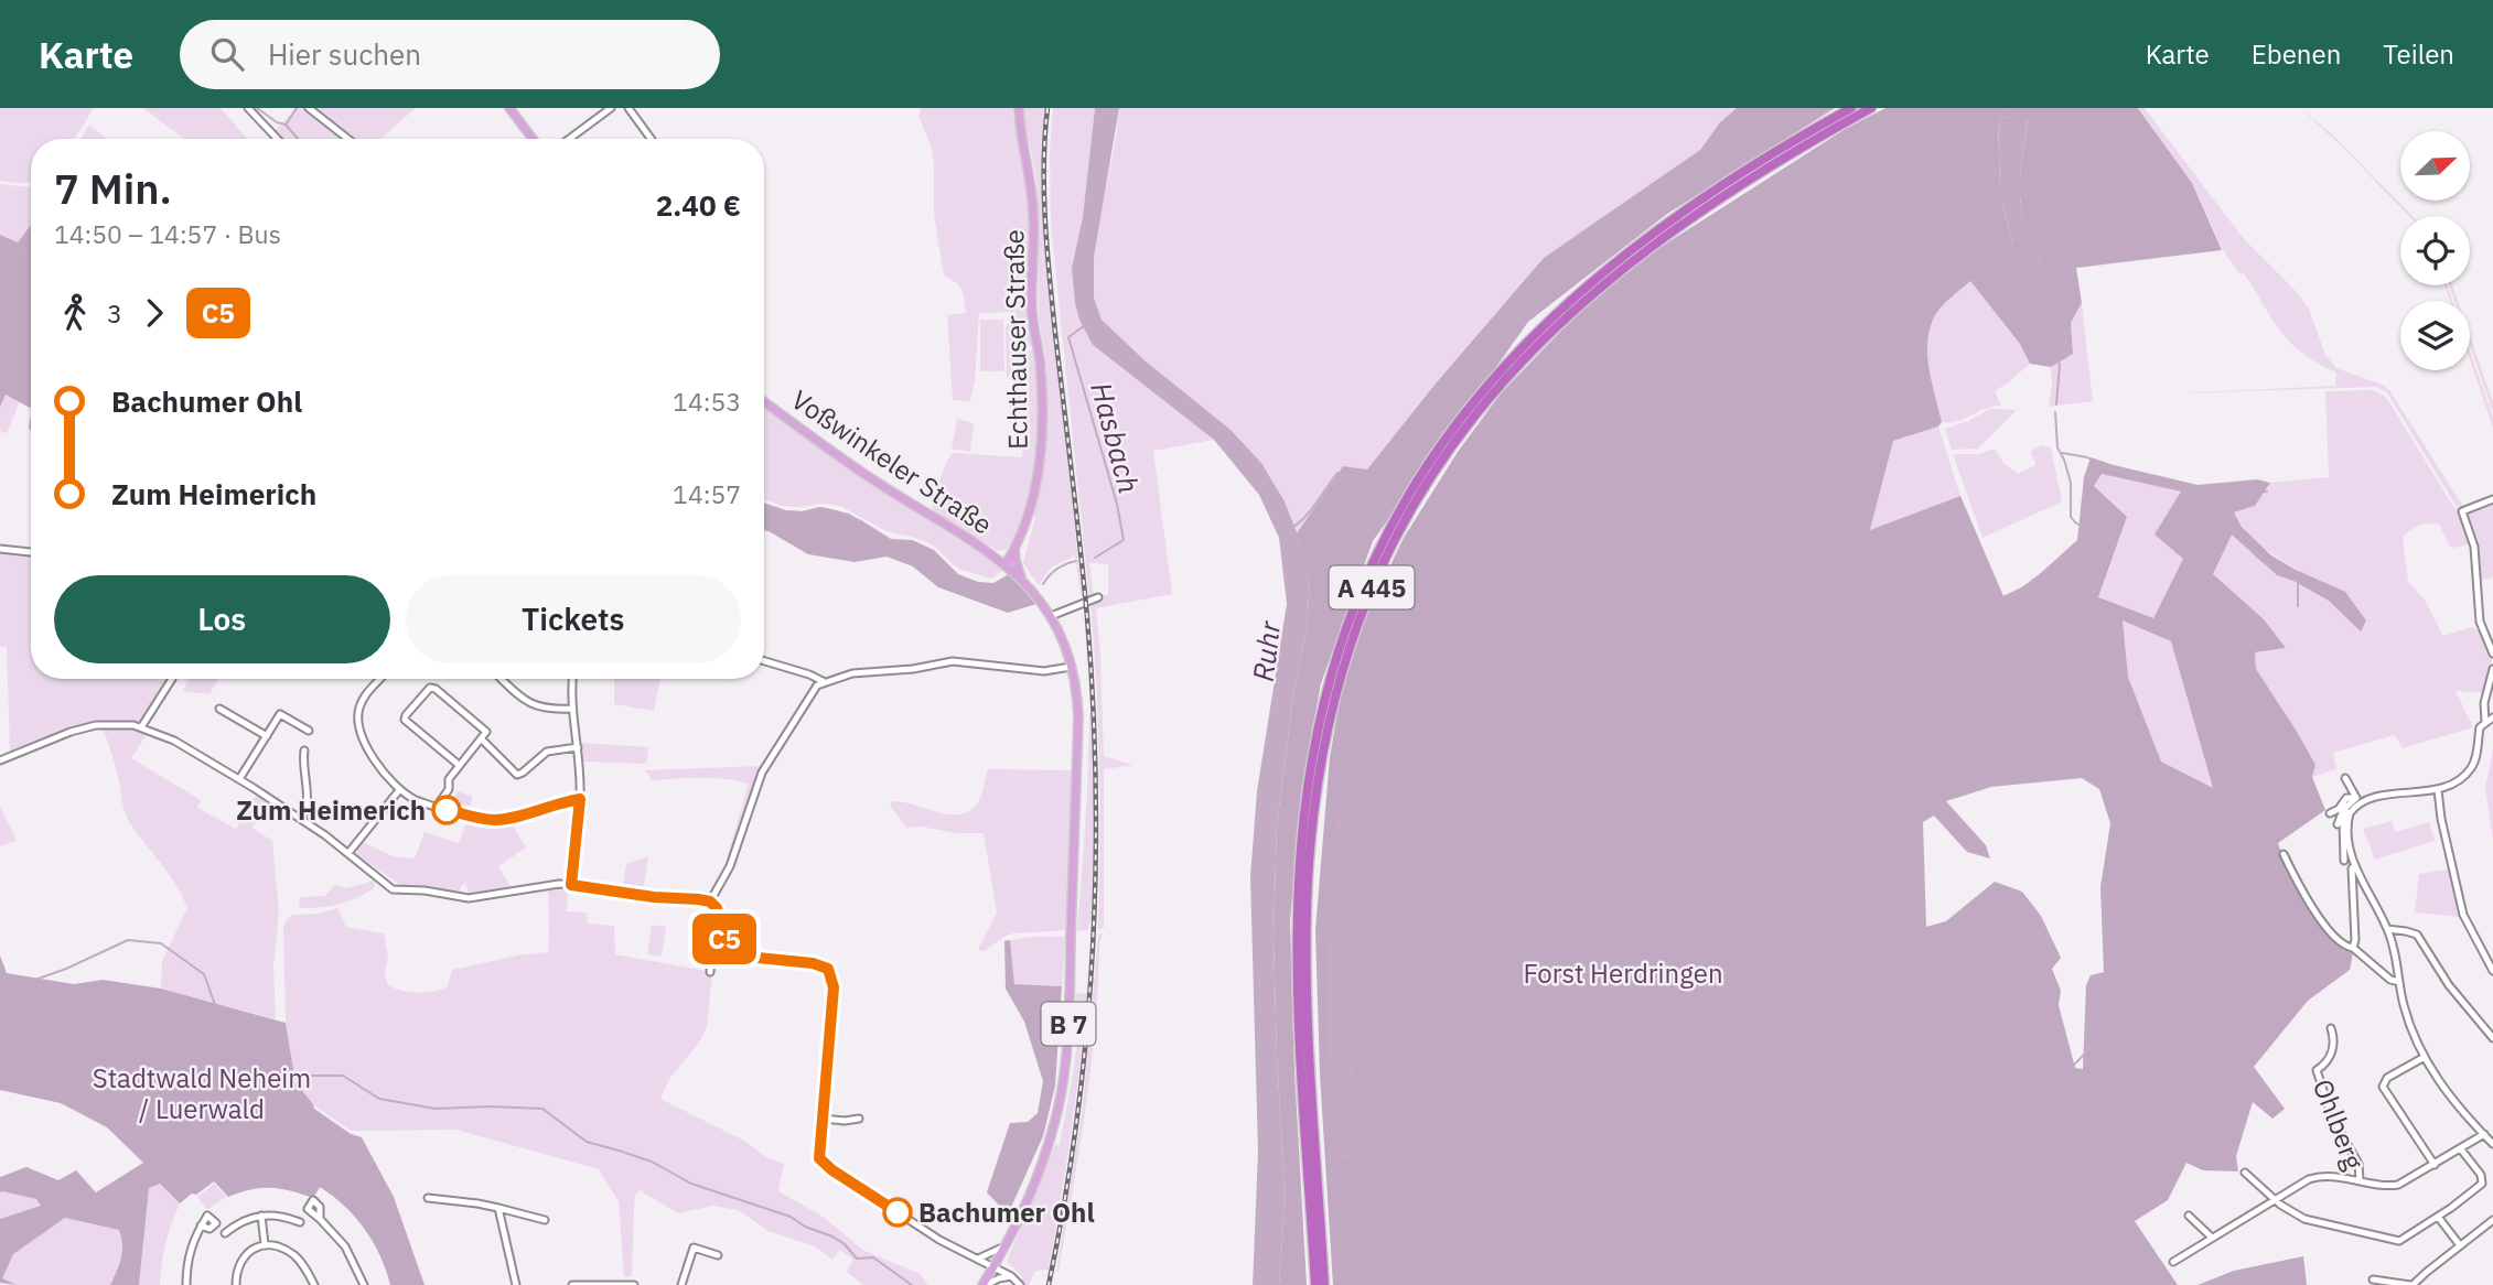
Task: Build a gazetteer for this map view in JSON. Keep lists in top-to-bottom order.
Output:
{
  "streets": {
    "highway": ["A 445"],
    "main road": ["Echthauser Straße", "Voßwinkeler Straße", "B 7"],
    "street": ["Ohlberg"]
  },
  "crossings": [
    ["Echthauser Straße", "Voßwinkeler Straße"],
    ["Echthauser Straße", "B 7"],
    ["Voßwinkeler Straße", "B 7"]
  ],
  "water": ["Hasbach", "Ruhr"],
  "parks": ["Forst Herdringen", "Stadtwald Neheim / Luerwald"],
  "places": ["Zum Heimerich", "Bachumer Ohl"],
  "lines": ["bus line C5"],
  "north": "top right",
  "page": {
    "header": "Karte",
    "search": "Hier suchen",
    "nav": ["Karte", "Ebenen", "Teilen"],
    "on_map": "C5",
    "heading": ["7 Min.", "14:50 – 14:57 · Bus", "2.40 €"],
    "legs": ["3", "C5"],
    "list": [
      {
        "name": "Bachumer Ohl",
        "value": "14:53"
      },
      {
        "name": "Zum Heimerich",
        "value": "14:57"
      }
    ],
    "buttons": ["Los", "Tickets"]
  }
}
